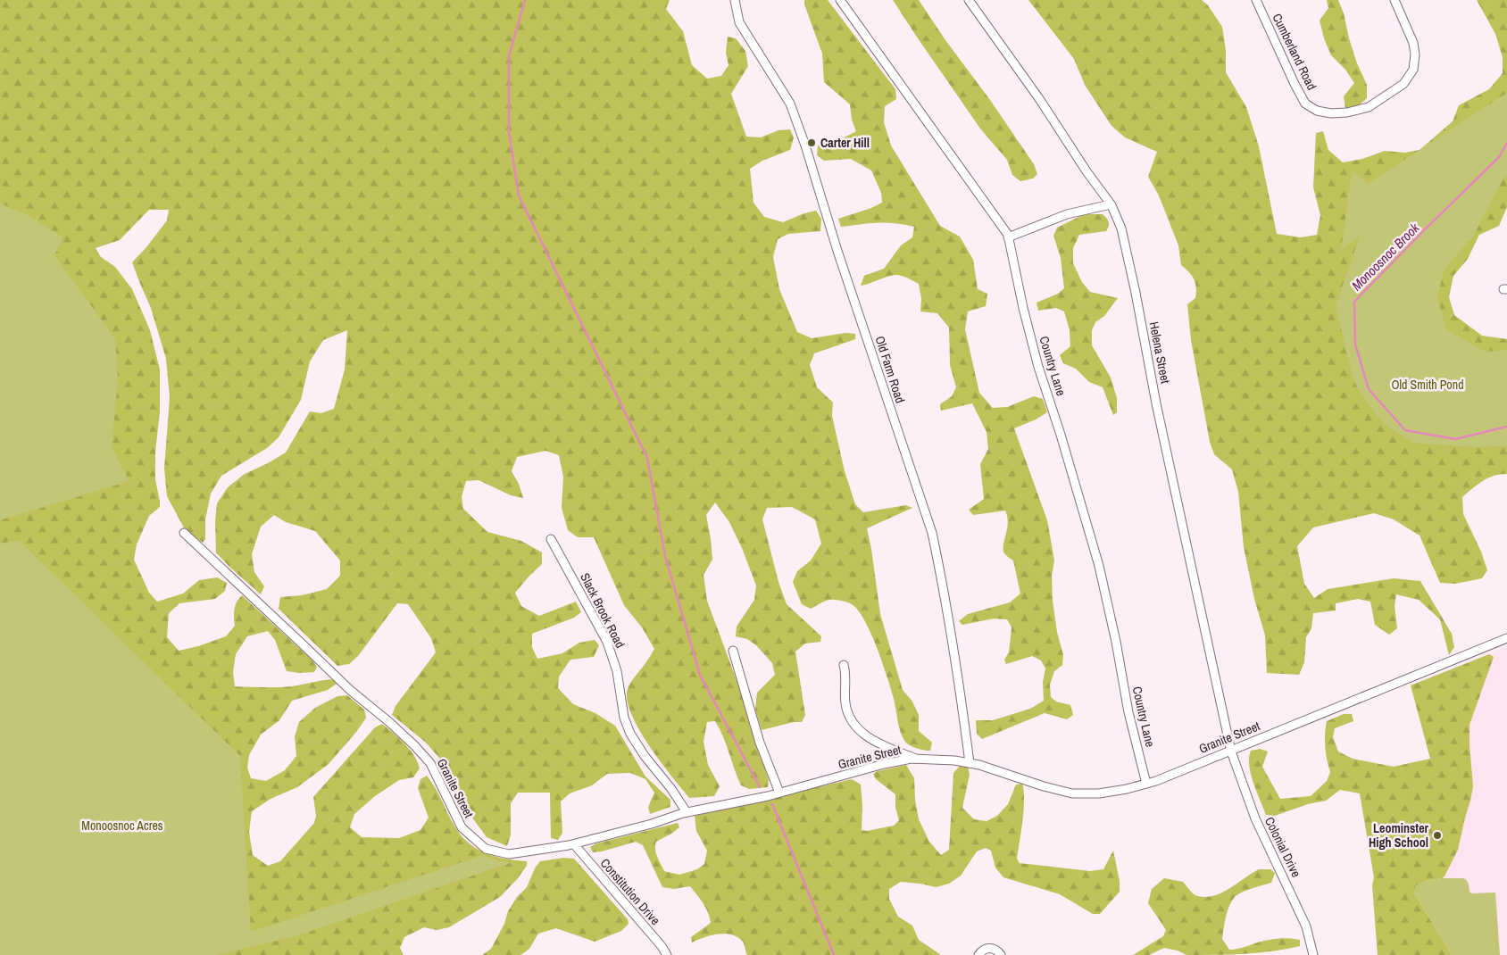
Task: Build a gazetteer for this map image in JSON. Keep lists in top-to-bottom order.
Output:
{
  "streets": {
    "street": [
      "Cumberland Road",
      "Helena Street",
      "Country Lane",
      "Old Farm Road",
      "Slack Brook Road",
      "Granite Street",
      "Colonial Drive",
      "Constitution Drive"
    ]
  },
  "crossings": [
    ["Helena Street", "Granite Street"],
    ["Helena Street", "Colonial Drive"],
    ["Country Lane", "Granite Street"],
    ["Old Farm Road", "Granite Street"],
    ["Slack Brook Road", "Granite Street"],
    ["Granite Street", "Colonial Drive"],
    ["Granite Street", "Constitution Drive"]
  ],
  "water": ["Monoosnoc Brook"],
  "parks": ["Old Smith Pond", "Monoosnoc Acres"],
  "places": ["Carter Hill", "Leominster High School"]
}
